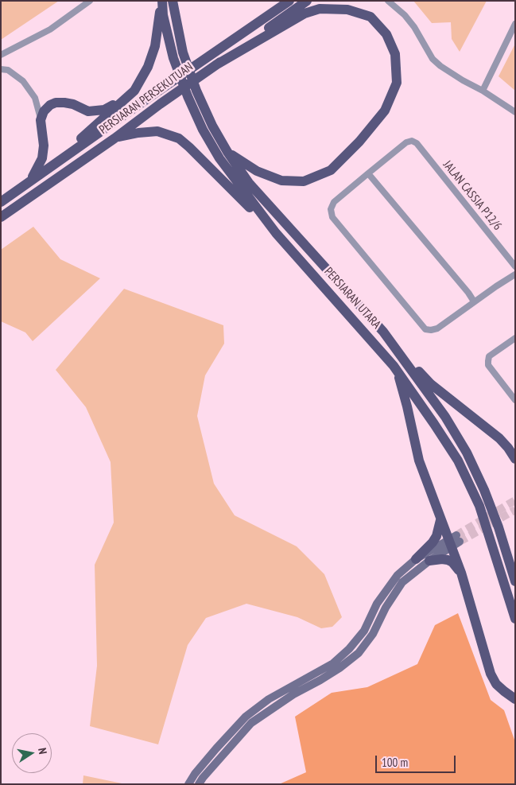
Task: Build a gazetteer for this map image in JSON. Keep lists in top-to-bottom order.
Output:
{
  "streets": {
    "main road": ["PERSIARAN PERSEKUTUAN", "PERSIARAN UTARA"],
    "street": ["JALAN CASSIA P12/6"]
  },
  "scale_bar": "100 m",
  "north": "right"
}
